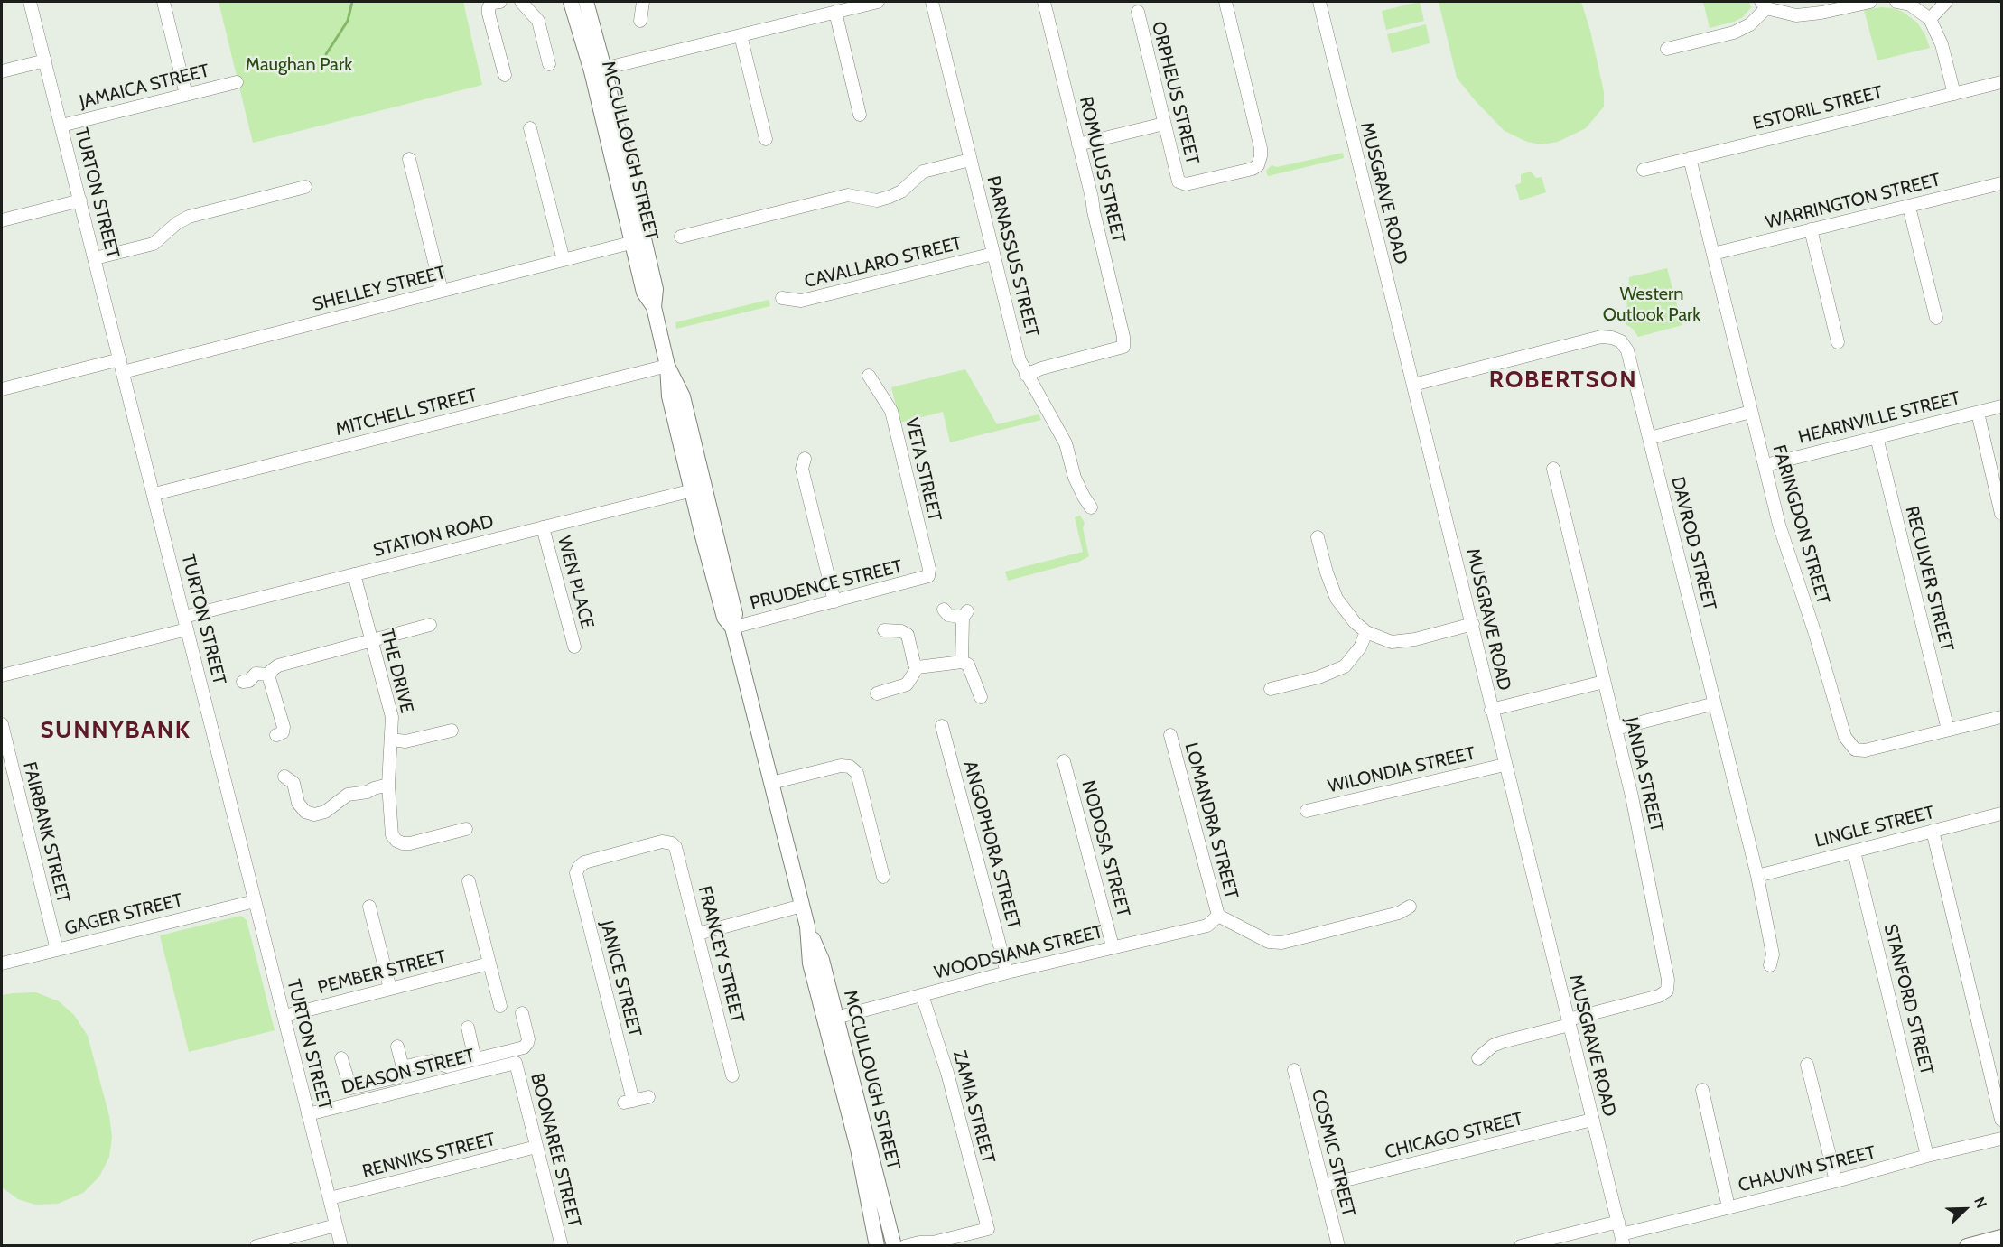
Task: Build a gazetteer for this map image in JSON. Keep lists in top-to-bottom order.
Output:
{
  "streets": {
    "main road": ["MCCULLOUGH STREET"],
    "street": [
      "JAMAICA STREET",
      "ORPHEUS STREET",
      "ESTORIL STREET",
      "ROMULUS STREET",
      "TURTON STREET",
      "MUSGRAVE ROAD",
      "WARRINGTON STREET",
      "PARNASSUS STREET",
      "CAVALLARO STREET",
      "SHELLEY STREET",
      "MITCHELL STREET",
      "HEARNVILLE STREET",
      "VETA STREET",
      "FARINGDON STREET",
      "STATION ROAD",
      "DAVROD STREET",
      "RECULVER STREET",
      "WEN PLACE",
      "PRUDENCE STREET",
      "THE DRIVE",
      "WILONDIA STREET",
      "JANDA STREET",
      "LOMANDRA STREET",
      "LINGLE STREET",
      "FAIRBANK STREET",
      "ANGOPHORA STREET",
      "NODOSA STREET",
      "GAGER STREET",
      "WOODSIANA STREET",
      "FRANCEY STREET",
      "PEMBER STREET",
      "JANICE STREET",
      "STANFORD STREET",
      "DEASON STREET",
      "ZAMIA STREET",
      "CHICAGO STREET",
      "BOONAREE STREET",
      "COSMIC STREET",
      "RENNIKS STREET",
      "CHAUVIN STREET"
    ]
  },
  "crossings": [
    ["JAMAICA STREET", "TURTON STREET"],
    ["ESTORIL STREET", "FARINGDON STREET"],
    ["MCCULLOUGH STREET", "SHELLEY STREET"],
    ["MCCULLOUGH STREET", "MITCHELL STREET"],
    ["MCCULLOUGH STREET", "STATION ROAD"],
    ["MCCULLOUGH STREET", "PRUDENCE STREET"],
    ["MCCULLOUGH STREET", "WOODSIANA STREET"],
    ["ROMULUS STREET", "PARNASSUS STREET"],
    ["TURTON STREET", "SHELLEY STREET"],
    ["TURTON STREET", "MITCHELL STREET"],
    ["TURTON STREET", "STATION ROAD"],
    ["TURTON STREET", "GAGER STREET"],
    ["TURTON STREET", "PEMBER STREET"],
    ["TURTON STREET", "DEASON STREET"],
    ["TURTON STREET", "RENNIKS STREET"],
    ["MUSGRAVE ROAD", "DAVROD STREET"],
    ["MUSGRAVE ROAD", "WILONDIA STREET"],
    ["MUSGRAVE ROAD", "JANDA STREET"],
    ["MUSGRAVE ROAD", "CHICAGO STREET"],
    ["MUSGRAVE ROAD", "CHAUVIN STREET"],
    ["WARRINGTON STREET", "FARINGDON STREET"],
    ["PARNASSUS STREET", "CAVALLARO STREET"],
    ["HEARNVILLE STREET", "FARINGDON STREET"],
    ["HEARNVILLE STREET", "RECULVER STREET"],
    ["VETA STREET", "PRUDENCE STREET"],
    ["FARINGDON STREET", "RECULVER STREET"],
    ["STATION ROAD", "WEN PLACE"],
    ["STATION ROAD", "THE DRIVE"],
    ["DAVROD STREET", "LINGLE STREET"],
    ["LOMANDRA STREET", "WOODSIANA STREET"],
    ["LINGLE STREET", "STANFORD STREET"],
    ["FAIRBANK STREET", "GAGER STREET"],
    ["ANGOPHORA STREET", "WOODSIANA STREET"],
    ["NODOSA STREET", "WOODSIANA STREET"],
    ["WOODSIANA STREET", "ZAMIA STREET"],
    ["FRANCEY STREET", "JANICE STREET"],
    ["STANFORD STREET", "CHAUVIN STREET"],
    ["DEASON STREET", "BOONAREE STREET"],
    ["CHICAGO STREET", "COSMIC STREET"],
    ["BOONAREE STREET", "RENNIKS STREET"]
  ],
  "districts": ["ROBERTSON", "SUNNYBANK"],
  "parks": ["Maughan Park", "Western Outlook Park"],
  "north": "top right"
}
